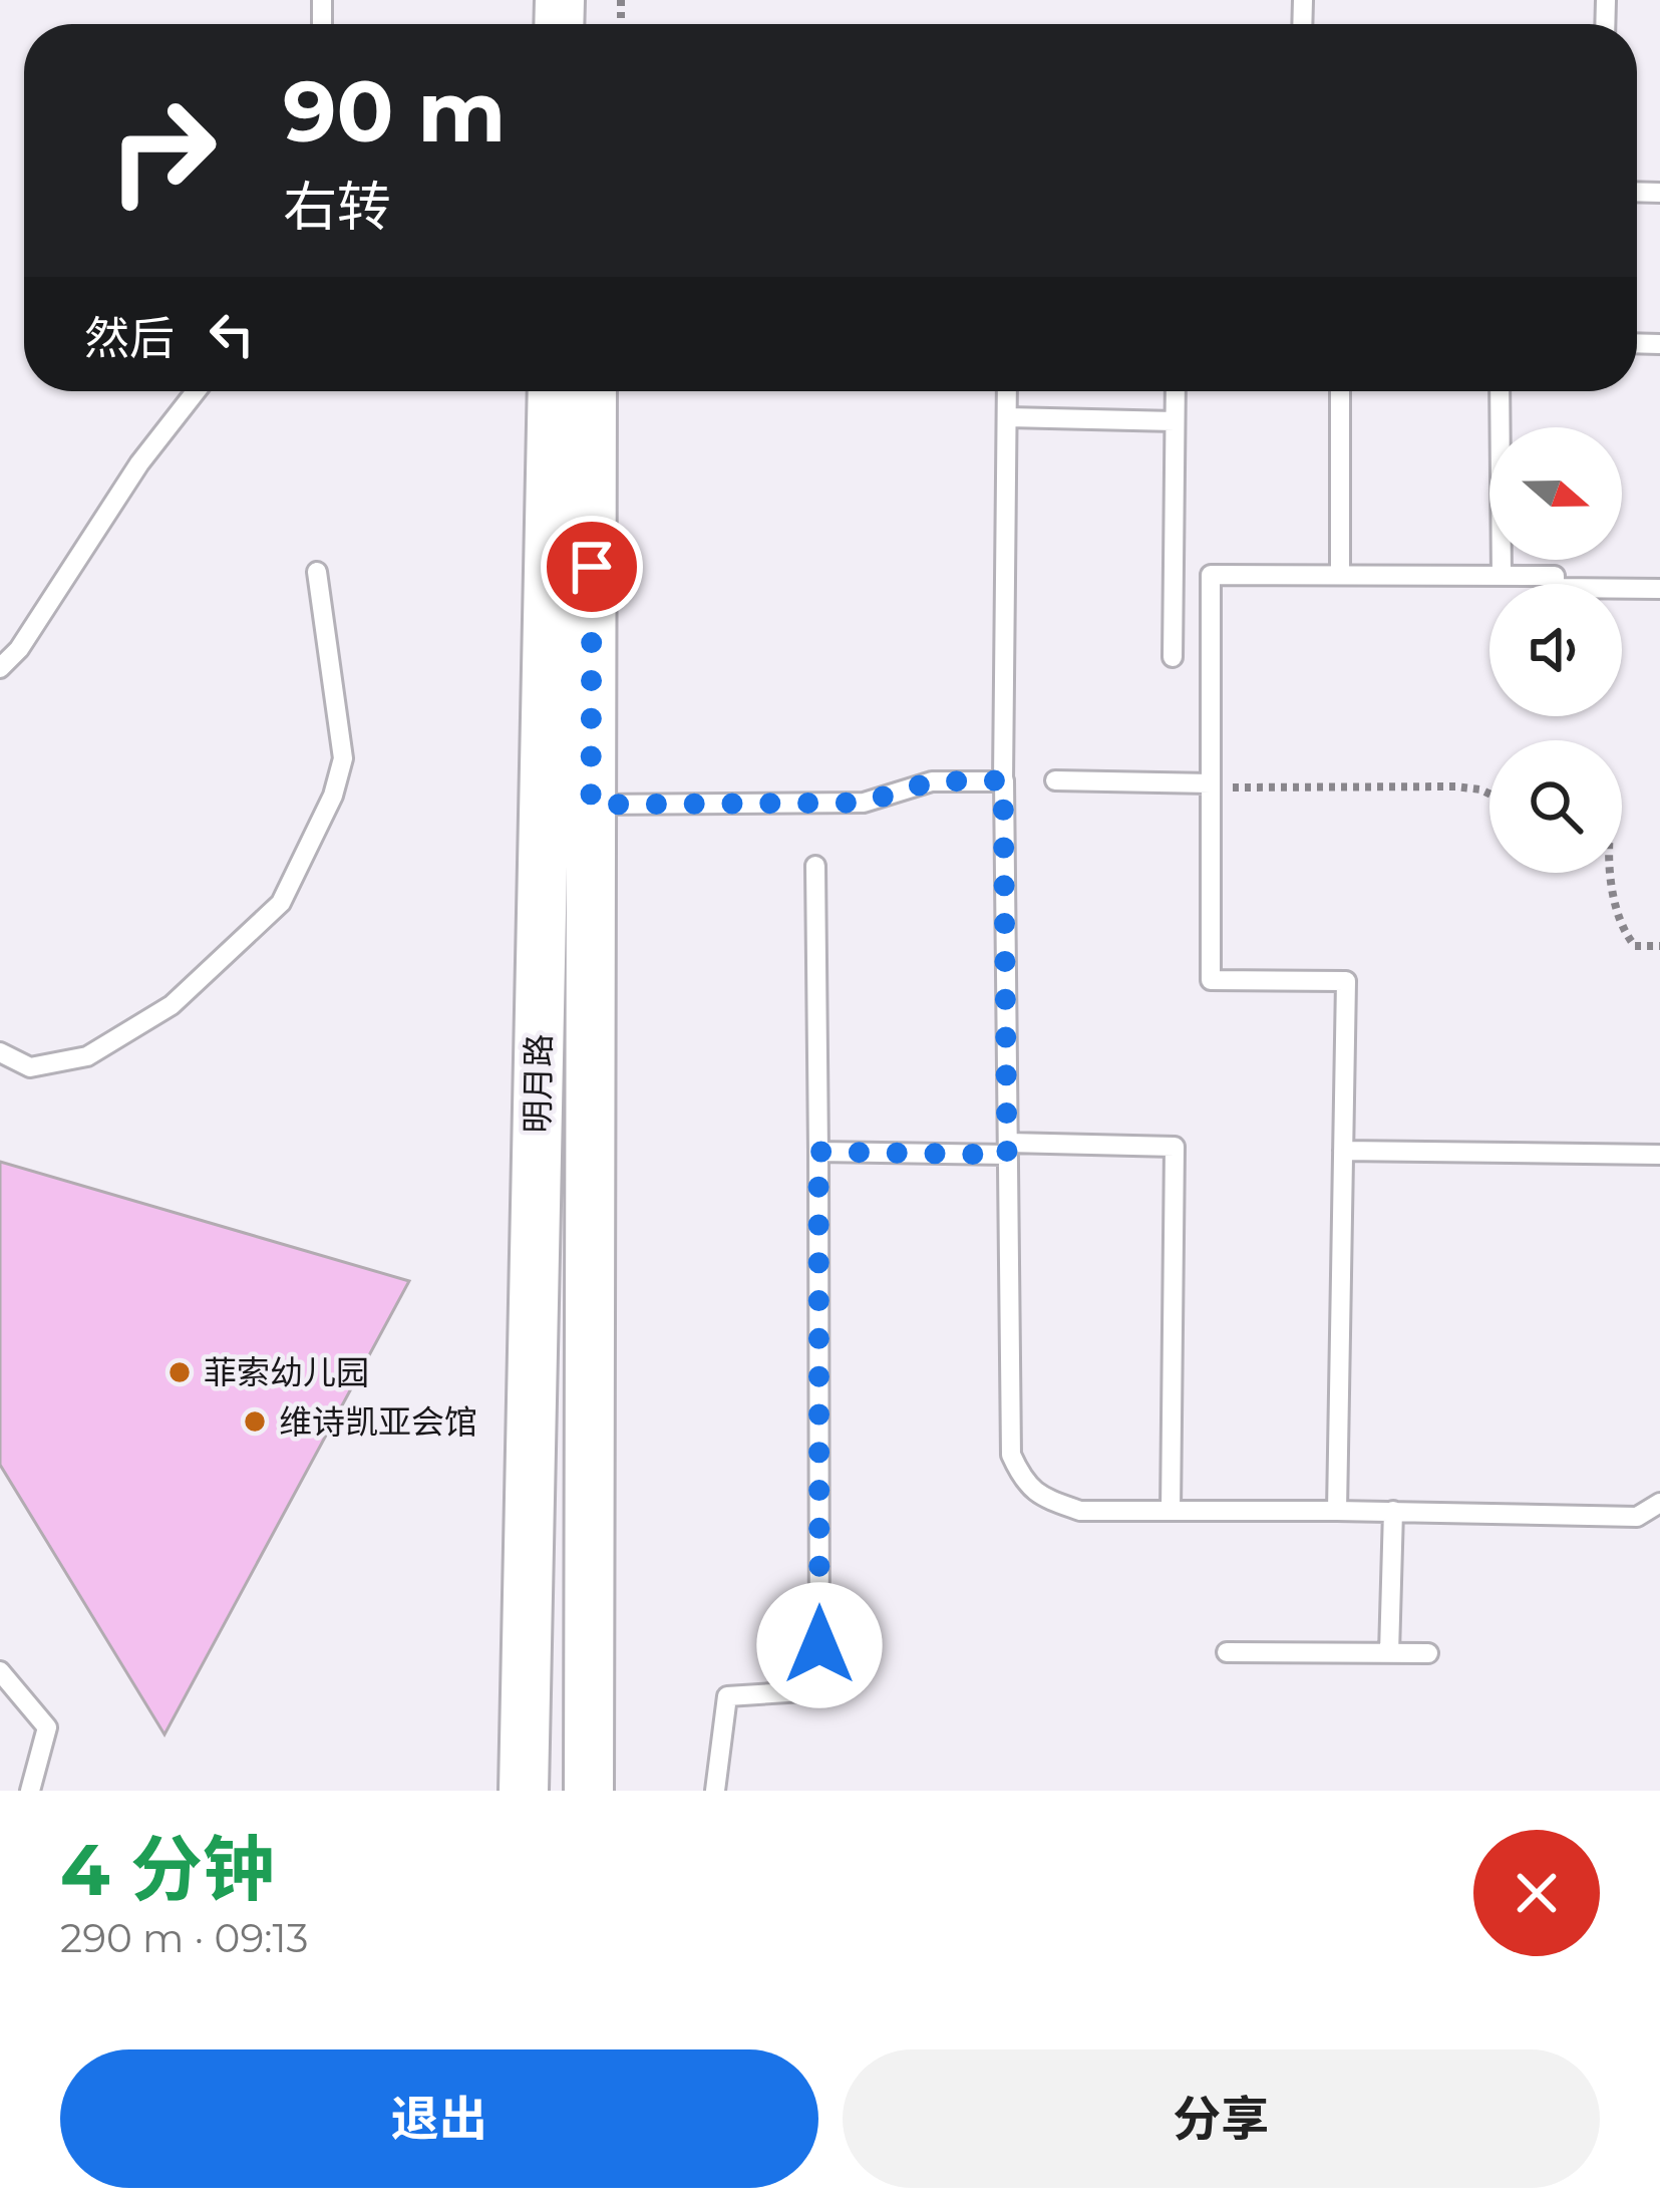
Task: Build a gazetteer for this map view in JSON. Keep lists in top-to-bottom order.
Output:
{
  "streets": {
    "street": ["明月路"]
  },
  "places": ["菲索幼儿园", "维诗凯亚会馆"],
  "north": "right",
  "page": {
    "turn": ["90 m", "右转"],
    "then": "然后",
    "heading": ["4 分钟", "290 m · 09:13"],
    "buttons": ["退出", "分享"]
  }
}
